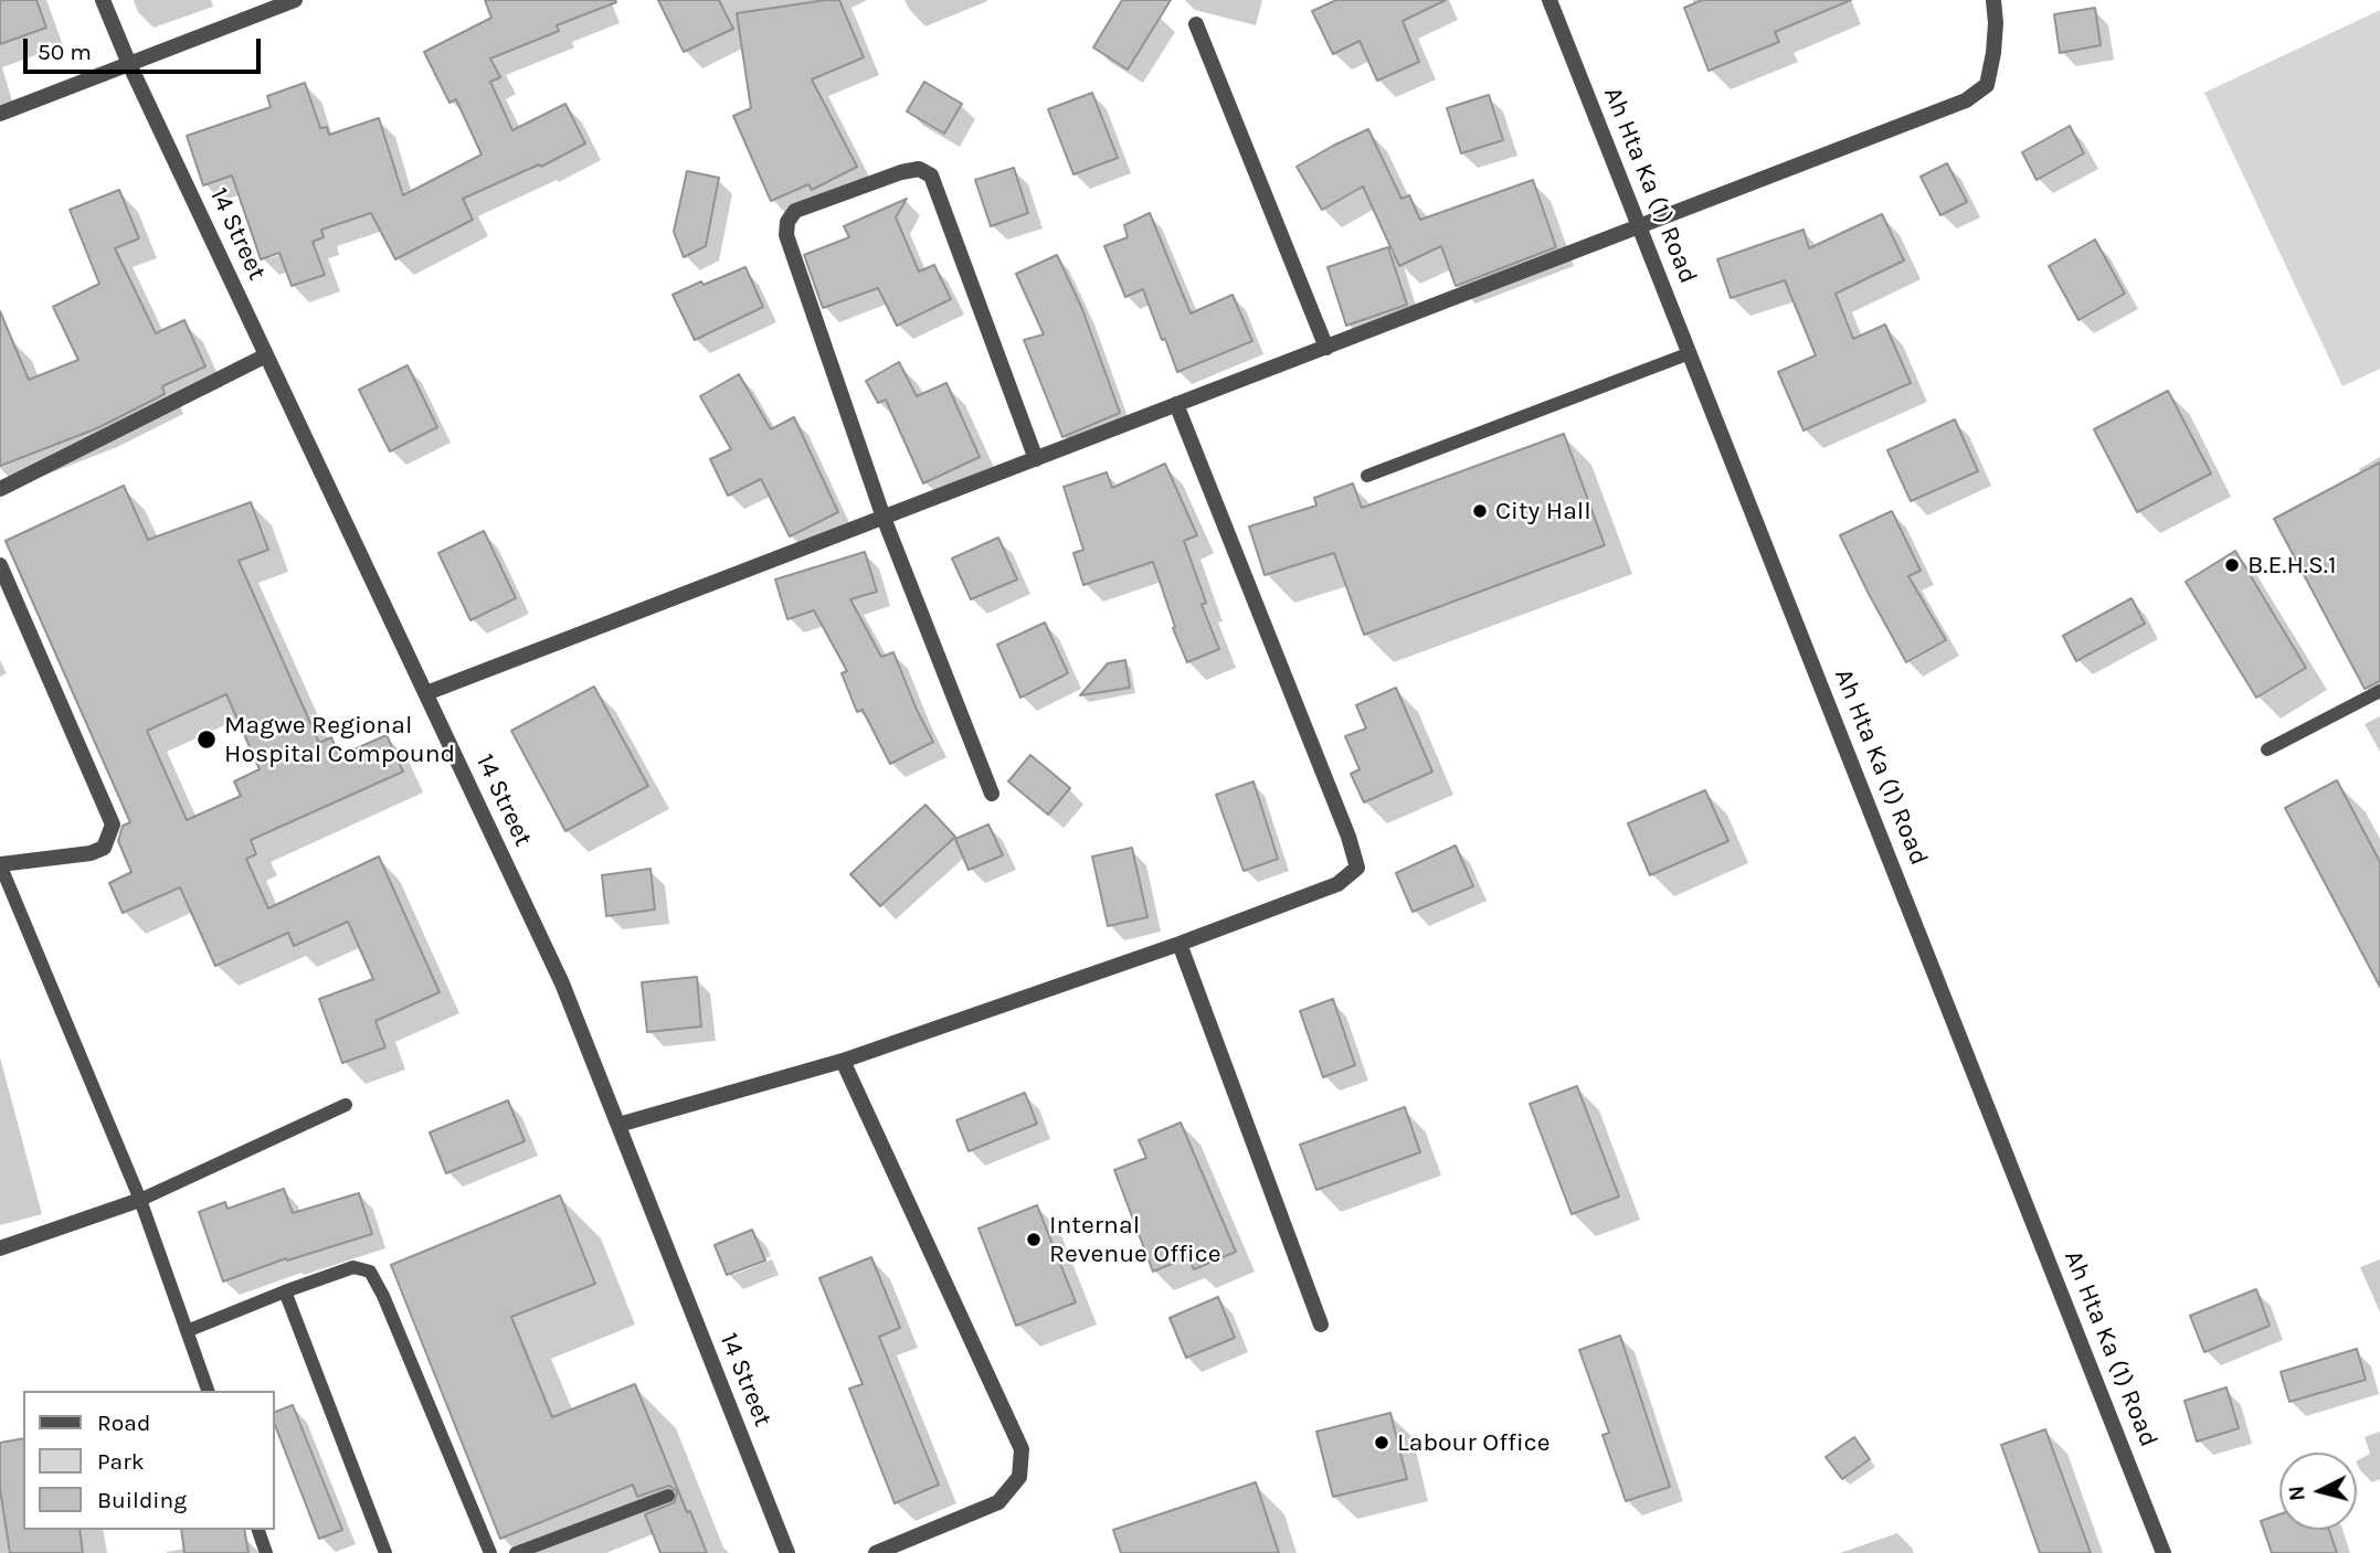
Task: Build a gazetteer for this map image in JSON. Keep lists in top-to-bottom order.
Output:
{
  "streets": {
    "street": ["Ah Hta Ka (1) Road", "14 Street"]
  },
  "places": [
    "City Hall",
    "B.E.H.S.1",
    "Magwe Regional Hospital Compound",
    "Internal Revenue Office",
    "Labour Office"
  ],
  "legend": ["Road", "Park", "Building"],
  "scale_bar": "50 m",
  "north": "left"
}
